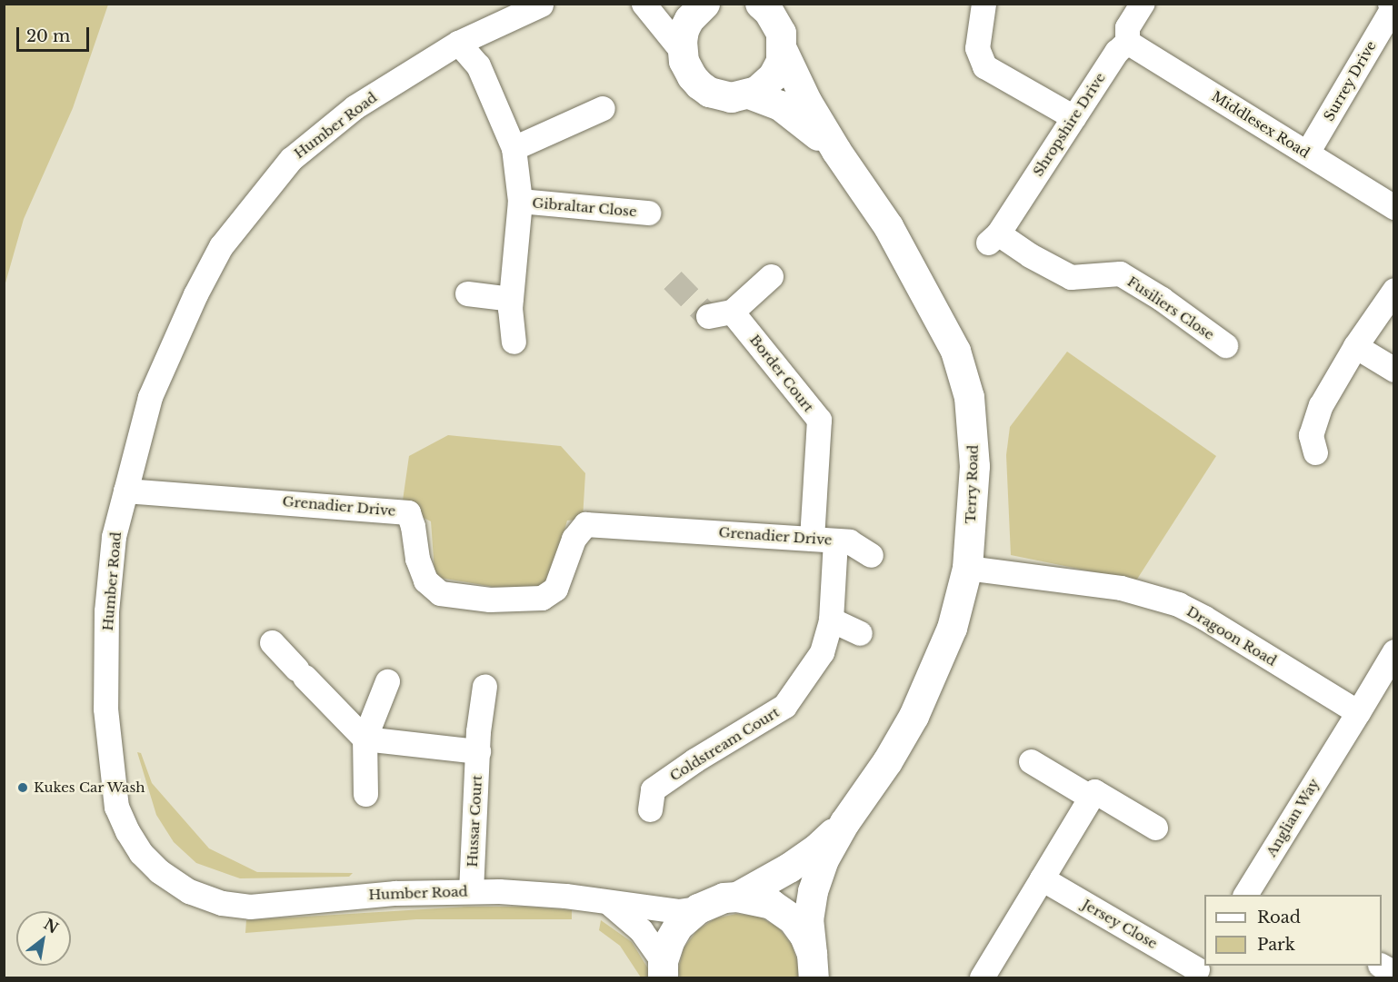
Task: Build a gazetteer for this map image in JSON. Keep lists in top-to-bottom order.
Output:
{
  "streets": {
    "main road": ["Terry Road"],
    "street": [
      "Surrey Drive",
      "Shropshire Drive",
      "Middlesex Road",
      "Humber Road",
      "Gibraltar Close",
      "Fusiliers Close",
      "Border Court",
      "Grenadier Drive",
      "Dragoon Road",
      "Coldstream Court",
      "Anglian Way",
      "Hussar Court",
      "Jersey Close"
    ]
  },
  "crossings": [
    ["Surrey Drive", "Middlesex Road"],
    ["Shropshire Drive", "Middlesex Road"],
    ["Shropshire Drive", "Fusiliers Close"],
    ["Humber Road", "Gibraltar Close"],
    ["Humber Road", "Grenadier Drive"],
    ["Humber Road", "Hussar Court"],
    ["Border Court", "Grenadier Drive"],
    ["Terry Road", "Dragoon Road"],
    ["Grenadier Drive", "Coldstream Court"],
    ["Dragoon Road", "Anglian Way"]
  ],
  "places": ["Kukes Car Wash"],
  "legend": ["Road", "Park"],
  "scale_bar": "20 m",
  "north": "top right"
}
